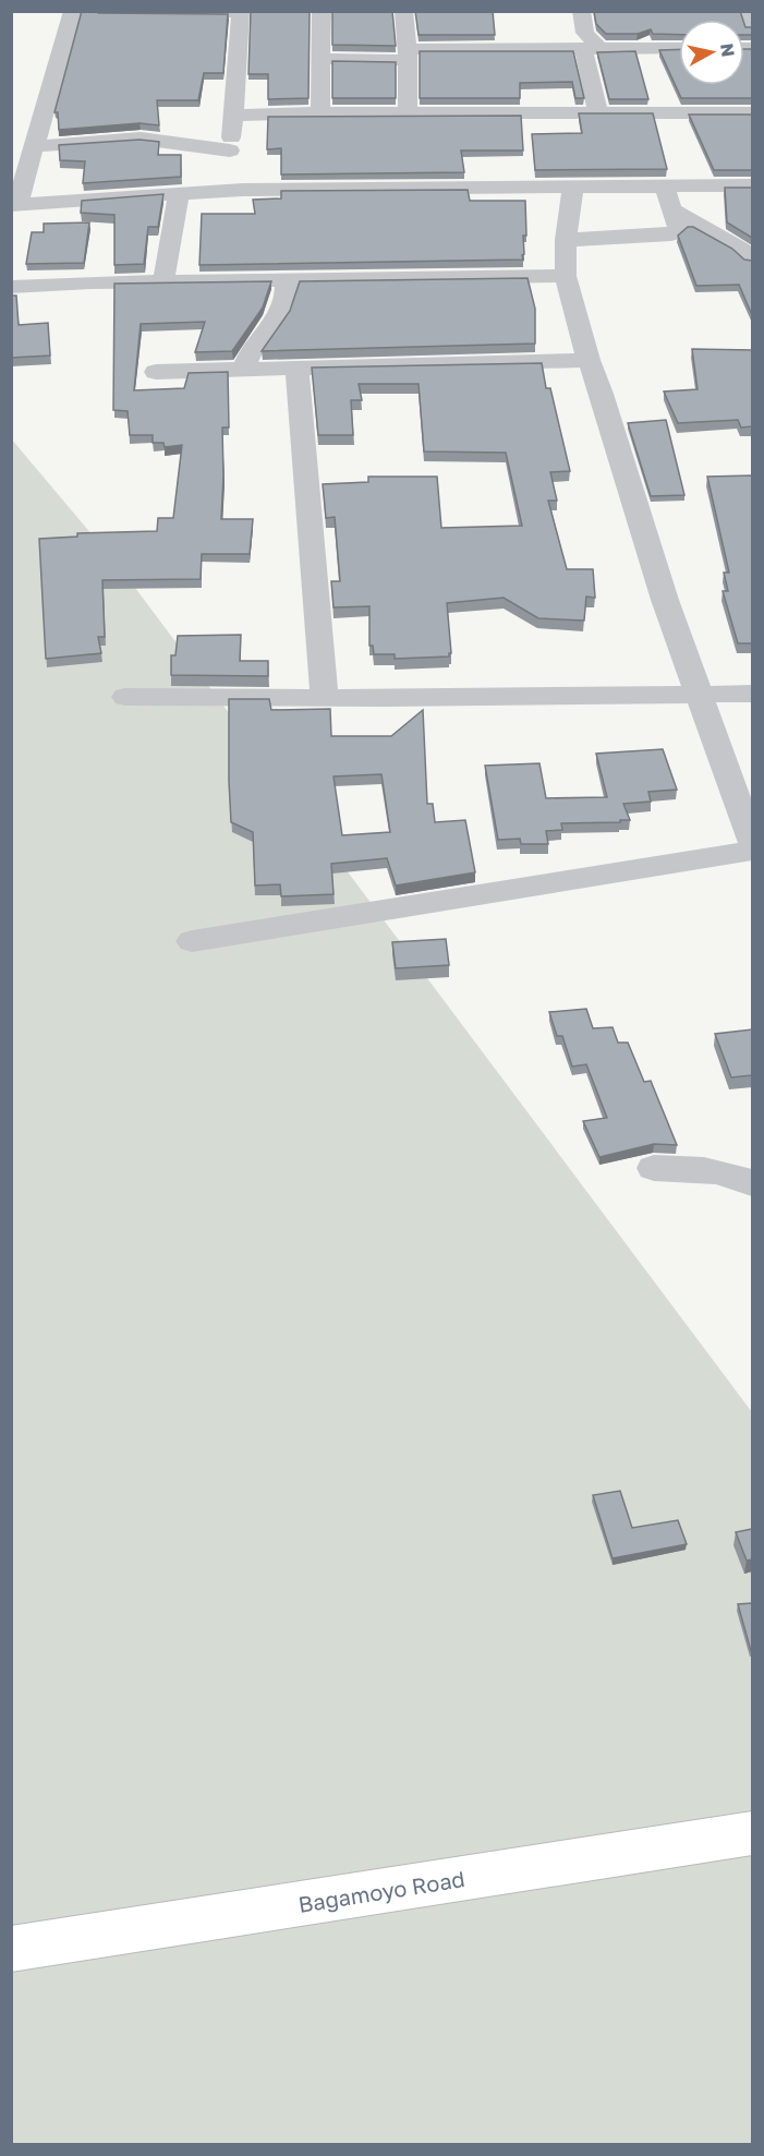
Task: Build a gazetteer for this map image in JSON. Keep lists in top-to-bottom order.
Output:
{
  "streets": {
    "main road": ["Bagamoyo Road"]
  },
  "north": "right"
}
